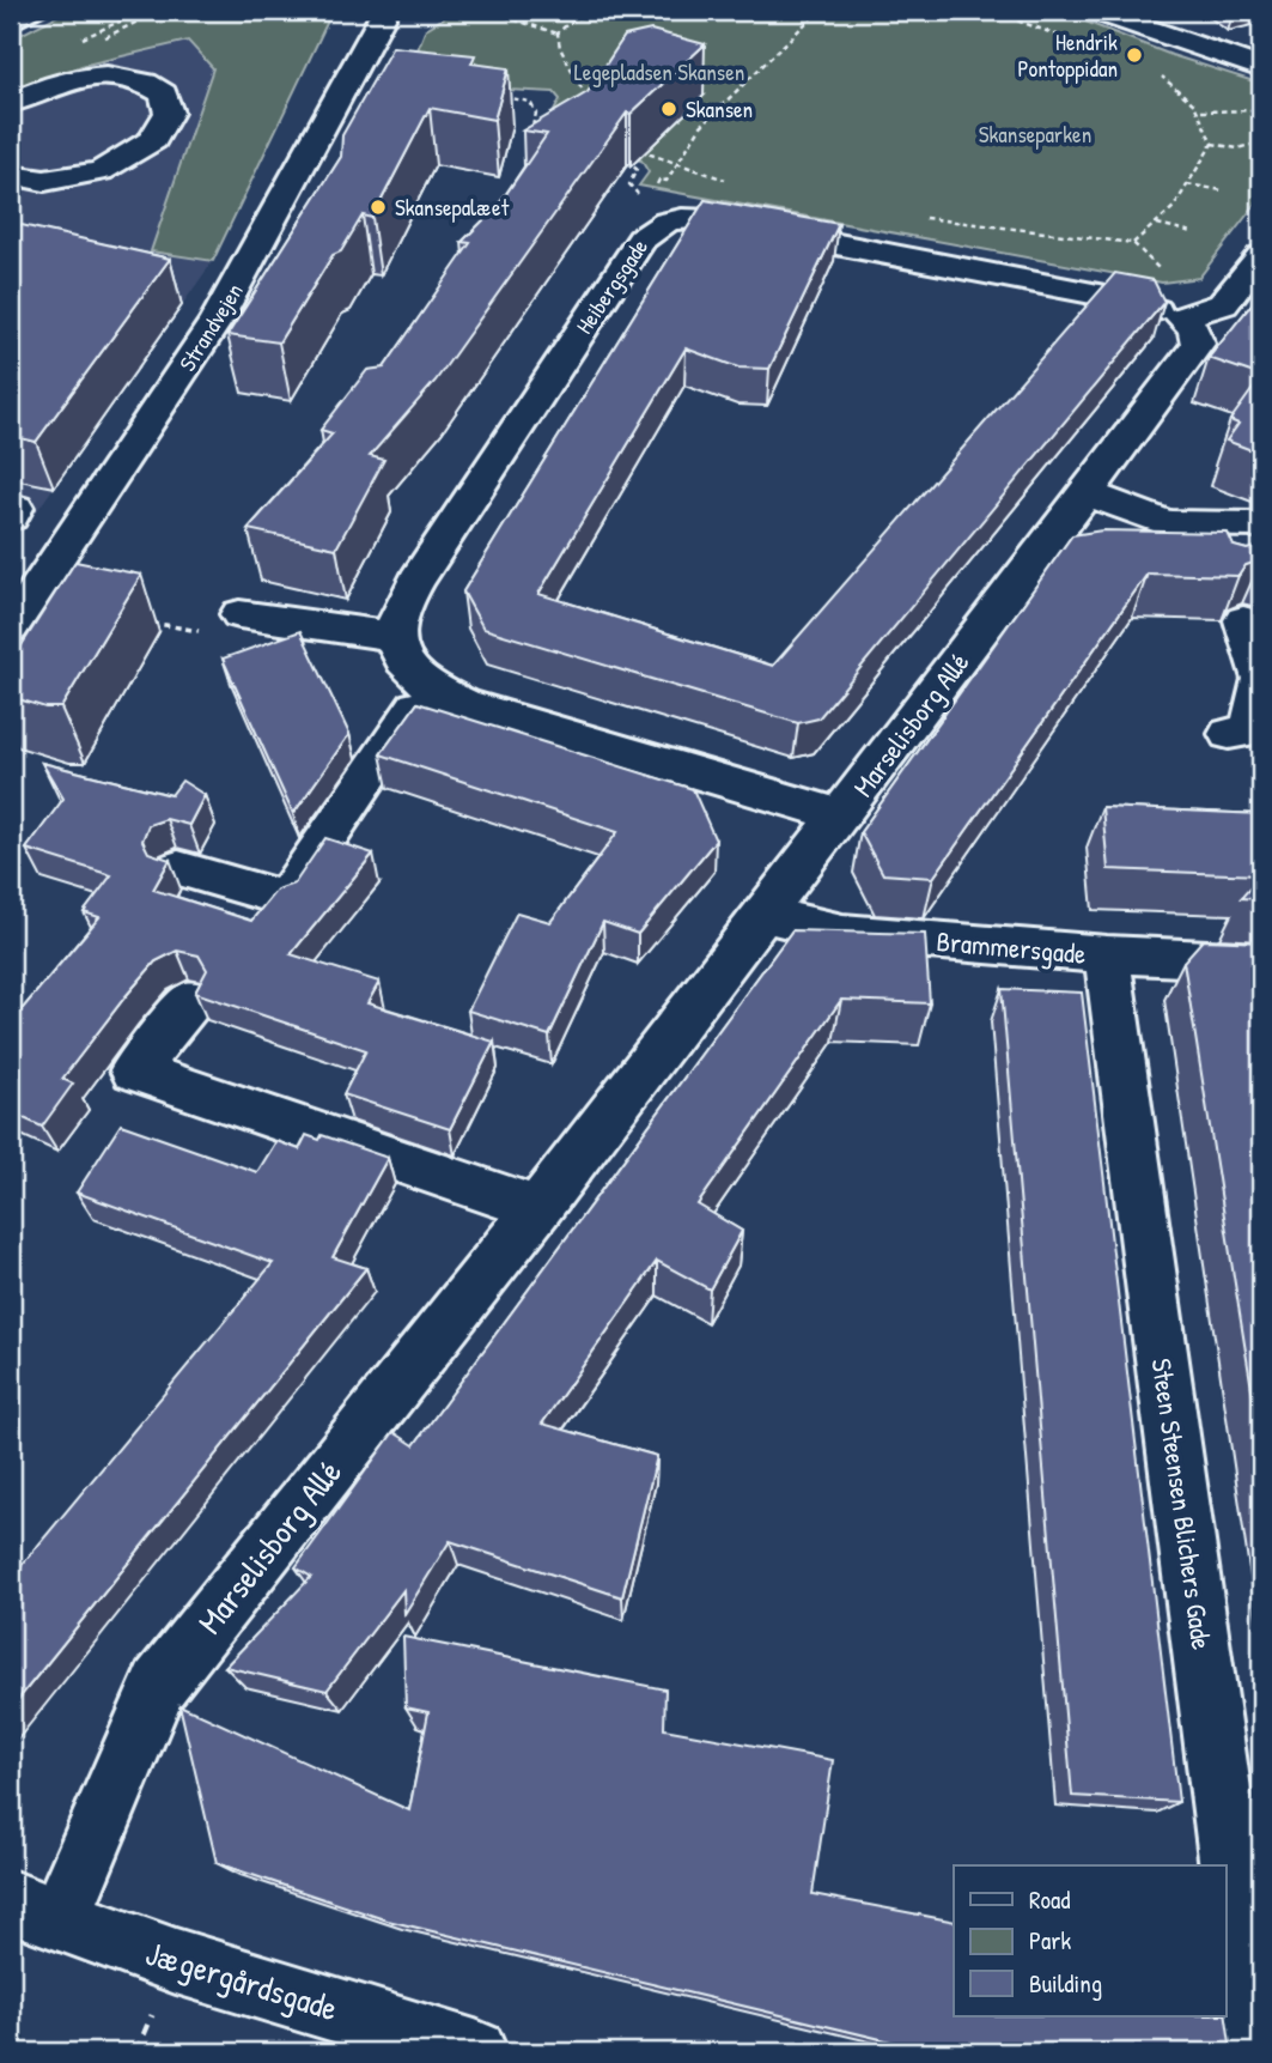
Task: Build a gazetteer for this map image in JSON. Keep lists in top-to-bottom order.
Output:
{
  "streets": {
    "street": [
      "Heibergsgade",
      "Strandvejen",
      "Marselisborg Allé",
      "Brammersgade",
      "Steen Steensen Blichers Gade",
      "Jægergårdsgade"
    ]
  },
  "crossings": [
    ["Heibergsgade", "Marselisborg Allé"],
    ["Marselisborg Allé", "Brammersgade"],
    ["Marselisborg Allé", "Jægergårdsgade"],
    ["Brammersgade", "Steen Steensen Blichers Gade"]
  ],
  "parks": ["Legepladsen Skansen", "Skanseparken"],
  "places": ["Hendrik Pontoppidan", "Skansen", "Skansepalæet"],
  "legend": ["Road", "Park", "Building"]
}
